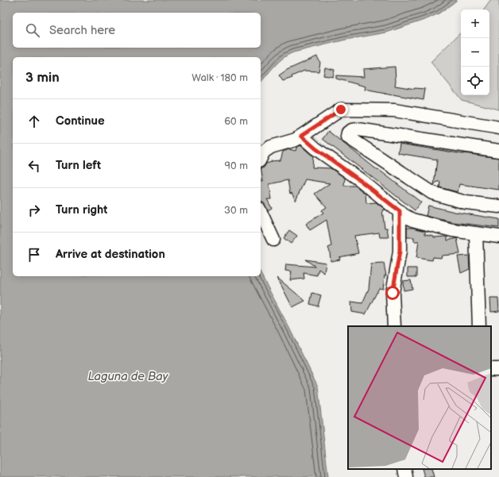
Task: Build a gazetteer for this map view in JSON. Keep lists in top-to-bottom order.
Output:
{
  "water": ["Laguna de Bay"],
  "page": {
    "map_buttons": ["+", "−"],
    "search": "Search here",
    "heading": ["3 min", "Walk · 180 m"],
    "list": [
      ["Continue", "60 m"],
      ["Turn left", "90 m"],
      ["Turn right", "30 m"],
      "Arrive at destination"
    ]
  }
}
